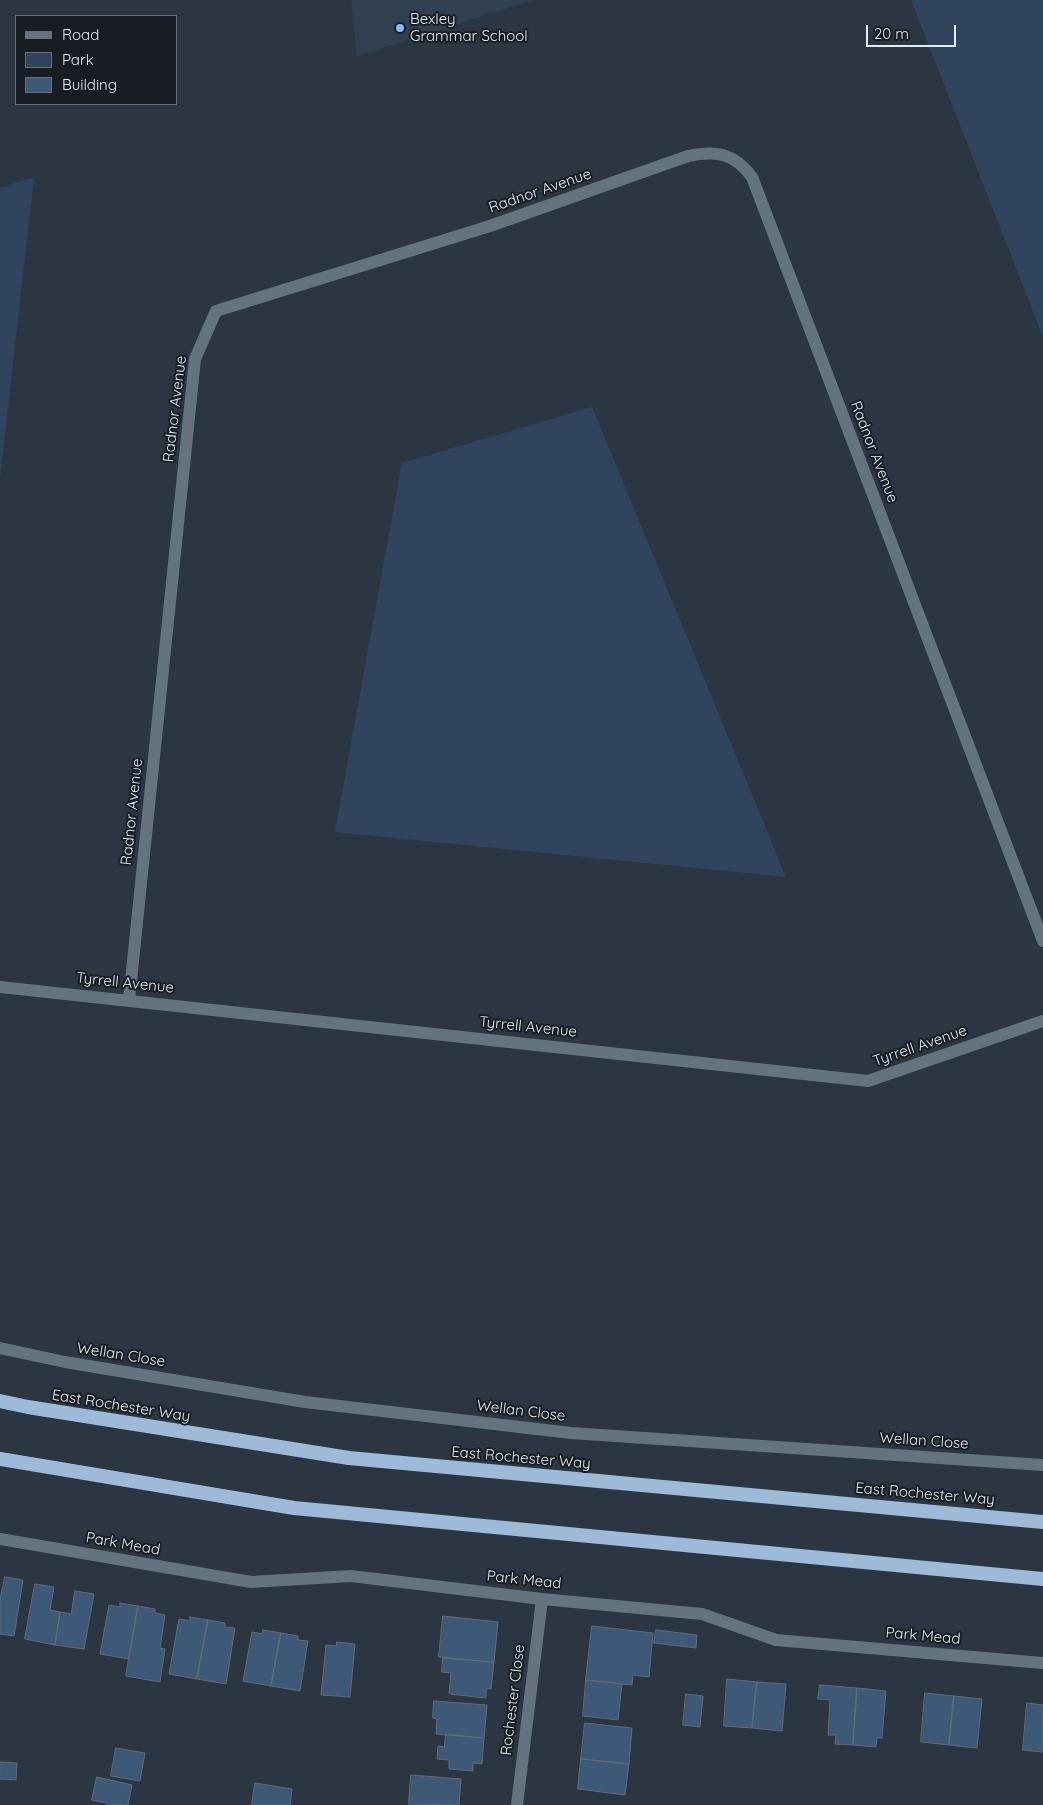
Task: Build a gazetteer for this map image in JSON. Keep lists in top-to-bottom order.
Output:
{
  "streets": {
    "highway": ["East Rochester Way"],
    "street": [
      "Radnor Avenue",
      "Tyrrell Avenue",
      "Wellan Close",
      "Park Mead",
      "Rochester Close"
    ]
  },
  "crossings": [
    ["Radnor Avenue", "Tyrrell Avenue"],
    ["Park Mead", "Rochester Close"]
  ],
  "places": ["Bexley Grammar School"],
  "legend": ["Road", "Park", "Building"],
  "scale_bar": "20 m"
}
